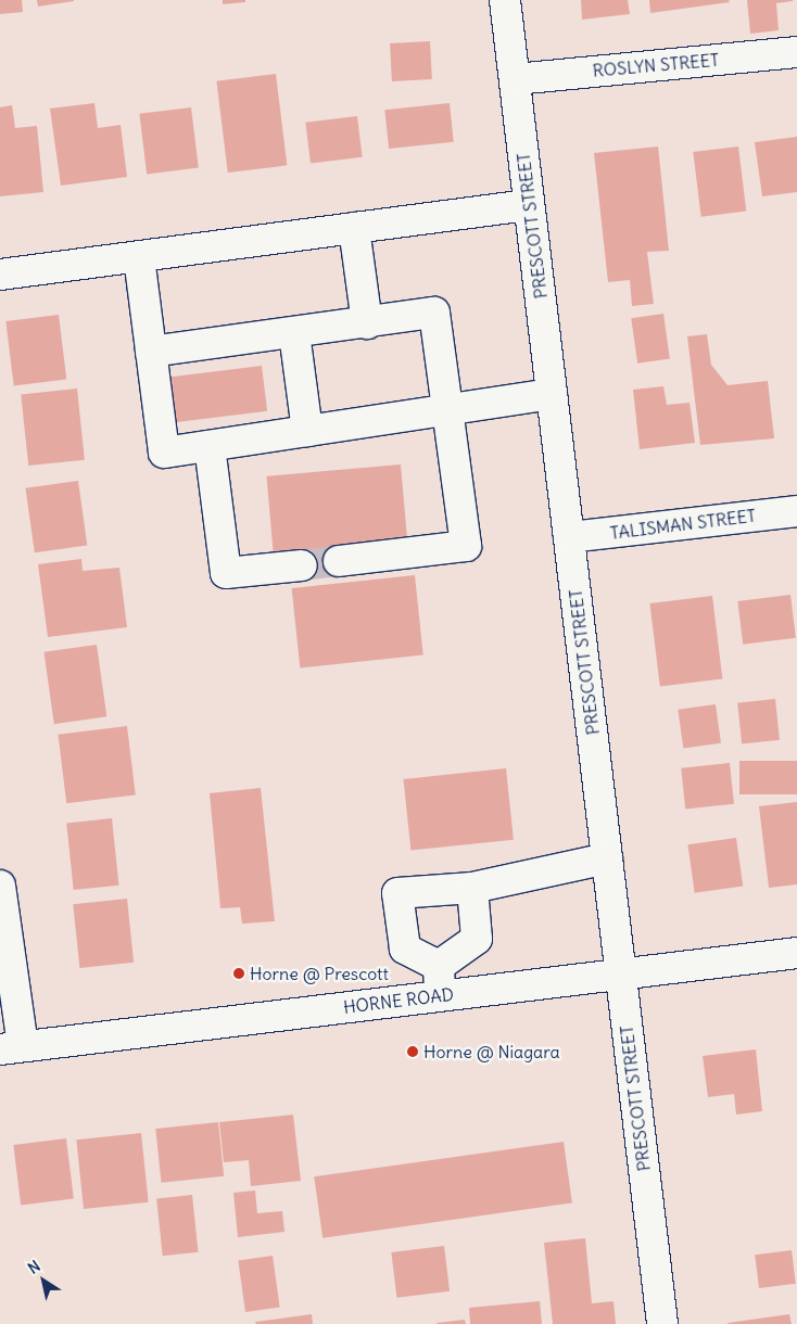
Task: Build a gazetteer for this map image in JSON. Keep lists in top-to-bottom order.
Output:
{
  "streets": {
    "street": [
      "ROSLYN STREET",
      "PRESCOTT STREET",
      "TALISMAN STREET",
      "HORNE ROAD"
    ]
  },
  "crossings": [
    ["ROSLYN STREET", "PRESCOTT STREET"],
    ["PRESCOTT STREET", "TALISMAN STREET"],
    ["PRESCOTT STREET", "HORNE ROAD"]
  ],
  "places": ["Horne @ Prescott", "Horne @ Niagara"],
  "north": "top left"
}
